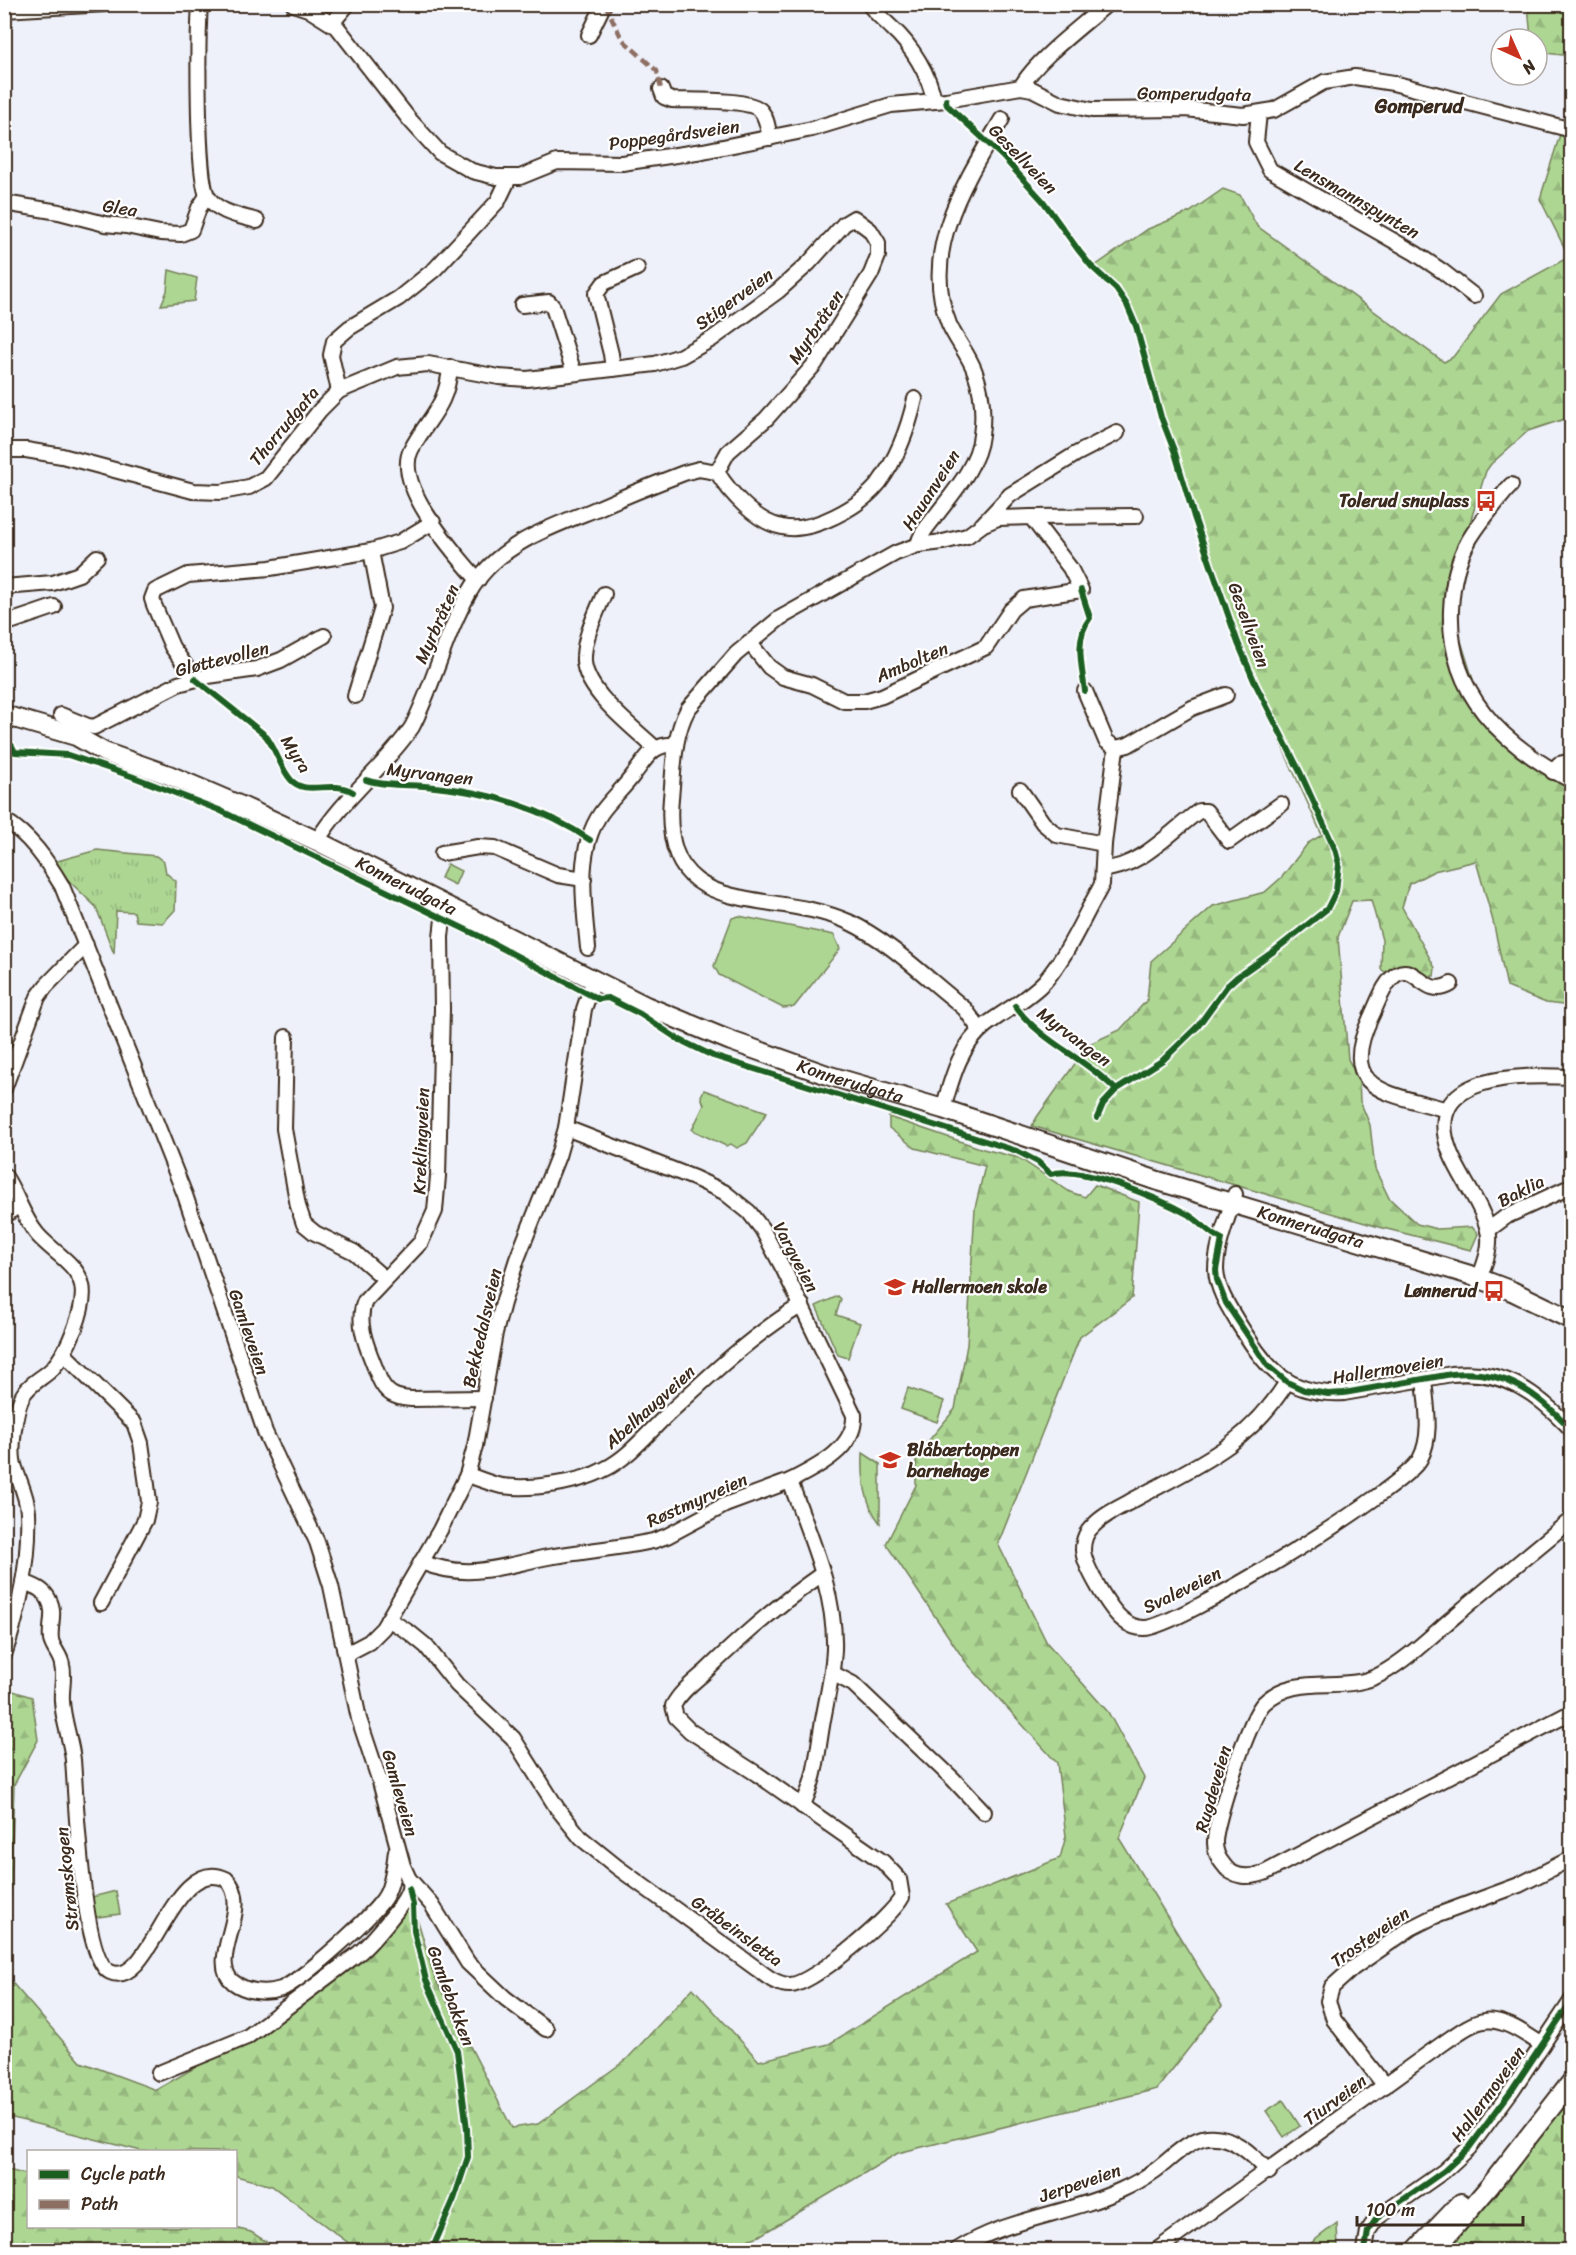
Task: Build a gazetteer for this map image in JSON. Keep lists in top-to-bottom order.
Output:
{
  "streets": {
    "main road": ["Konnerudgata"],
    "street": [
      "Gomperudgata",
      "Poppegårdsveien",
      "Lensmannspynten",
      "Glea",
      "Stigerveien",
      "Myrbråten",
      "Thorrudgata",
      "Hauanveien",
      "Gløttevollen",
      "Ambolten",
      "Kreklingveien",
      "Baklia",
      "Vargveien",
      "Bekkedalsveien",
      "Gamleveien",
      "Hallermoveien",
      "Abelhaugveien",
      "Røstmyrveien",
      "Svaleveien",
      "Rugdeveien",
      "Strømskogen",
      "Gråbeinsletta",
      "Trosteveien",
      "Tiurveien",
      "Jerpeveien"
    ],
    "cycle path": [
      "Gesellveien",
      "Myra",
      "Myrvangen",
      "Gamlebakken"
    ]
  },
  "crossings": [
    ["Gomperudgata", "Poppegårdsveien"],
    ["Gomperudgata", "Lensmannspynten"],
    ["Poppegårdsveien", "Thorrudgata"],
    ["Stigerveien", "Myrbråten"],
    ["Stigerveien", "Thorrudgata"],
    ["Myrbråten", "Konnerudgata"],
    ["Hauanveien", "Ambolten"],
    ["Konnerudgata", "Kreklingveien"],
    ["Konnerudgata", "Bekkedalsveien"],
    ["Konnerudgata", "Hallermoveien"],
    ["Kreklingveien", "Bekkedalsveien"],
    ["Vargveien", "Bekkedalsveien"],
    ["Vargveien", "Abelhaugveien"],
    ["Vargveien", "Røstmyrveien"],
    ["Bekkedalsveien", "Gamleveien"],
    ["Bekkedalsveien", "Abelhaugveien"],
    ["Bekkedalsveien", "Røstmyrveien"],
    ["Bekkedalsveien", "Gråbeinsletta"],
    ["Gamleveien", "Strømskogen"],
    ["Hallermoveien", "Svaleveien"],
    ["Hallermoveien", "Tiurveien"],
    ["Trosteveien", "Tiurveien"],
    ["Tiurveien", "Jerpeveien"]
  ],
  "districts": ["Gomperud"],
  "places": {
    "bus stop": ["Tolerud snuplass", "Lønnerud"],
    "school or university": ["Hallermoen skole", "Blåbærtoppen barnehage"]
  },
  "legend": ["Cycle path", "Path"],
  "scale_bar": "100 m",
  "north": "bottom right"
}
